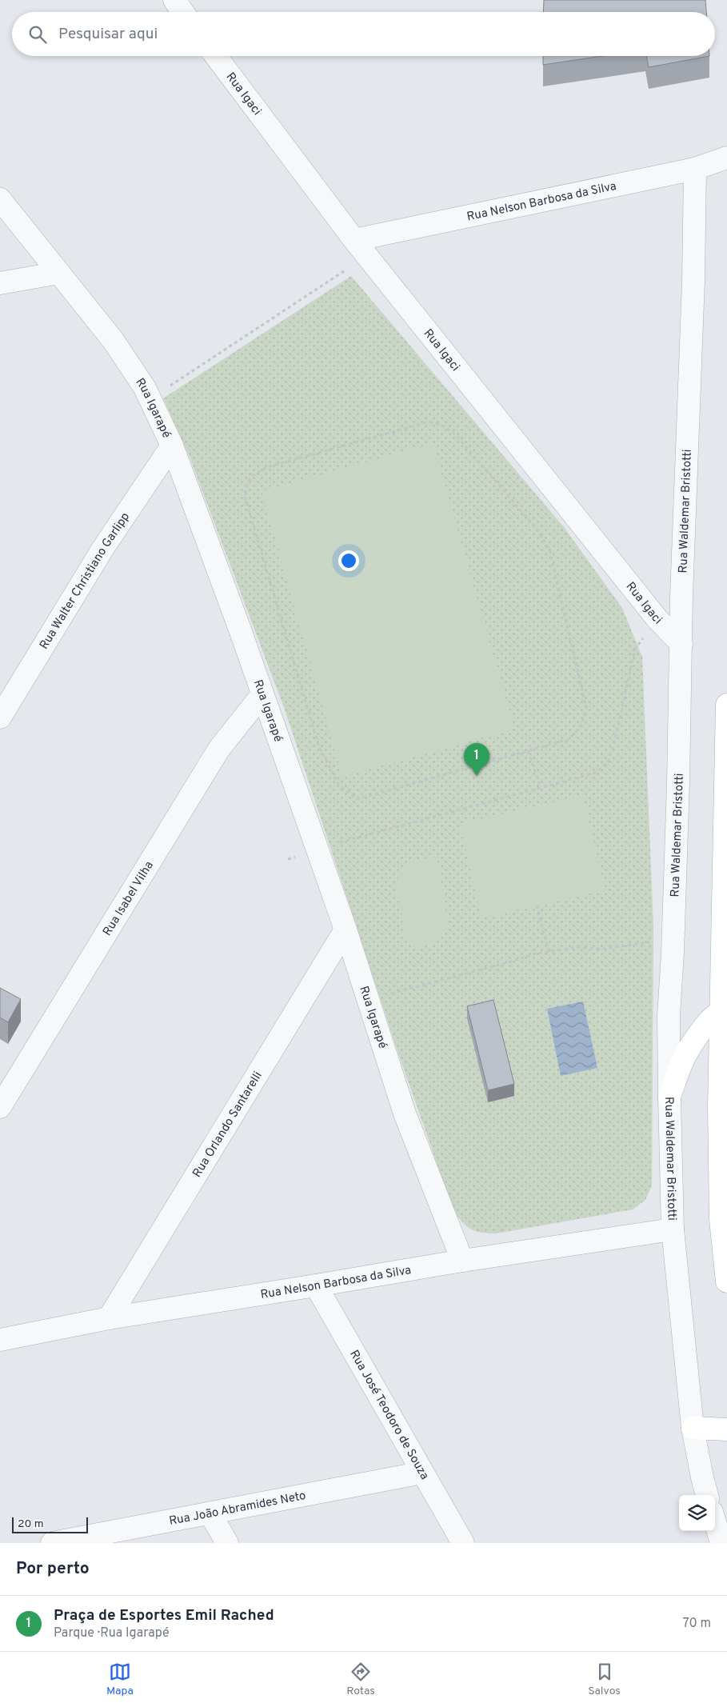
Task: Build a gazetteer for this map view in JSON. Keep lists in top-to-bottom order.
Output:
{
  "streets": {
    "street": [
      "Rua Igaci",
      "Rua Nelson Barbosa da Silva",
      "Rua Igarapé",
      "Rua Waldemar Bristotti",
      "Rua Walter Christiano Garlipp",
      "Rua Isabel Vilha",
      "Rua Orlando Santarelli",
      "Rua José Teodoro de Souza",
      "Rua João Abramides Neto"
    ]
  },
  "crossings": [
    ["Rua Igaci", "Rua Nelson Barbosa da Silva"],
    ["Rua Igaci", "Rua Waldemar Bristotti"],
    ["Rua Nelson Barbosa da Silva", "Rua Igarapé"],
    ["Rua Nelson Barbosa da Silva", "Rua Waldemar Bristotti"],
    ["Rua Nelson Barbosa da Silva", "Rua Orlando Santarelli"],
    ["Rua Nelson Barbosa da Silva", "Rua José Teodoro de Souza"],
    ["Rua Igarapé", "Rua Walter Christiano Garlipp"],
    ["Rua Igarapé", "Rua Isabel Vilha"],
    ["Rua Igarapé", "Rua Orlando Santarelli"],
    ["Rua José Teodoro de Souza", "Rua João Abramides Neto"]
  ],
  "scale_bar": "20 m",
  "page": {
    "search": "Pesquisar aqui",
    "pins": "1",
    "scale": "20 m",
    "heading": "Por perto",
    "list": [
      {
        "mark": "1",
        "name": "Praça de Esportes Emil Rached",
        "note": "Parque · Rua Igarapé",
        "value": "70 m"
      }
    ],
    "nav": ["Mapa", "Rotas", "Salvos"]
  }
}
